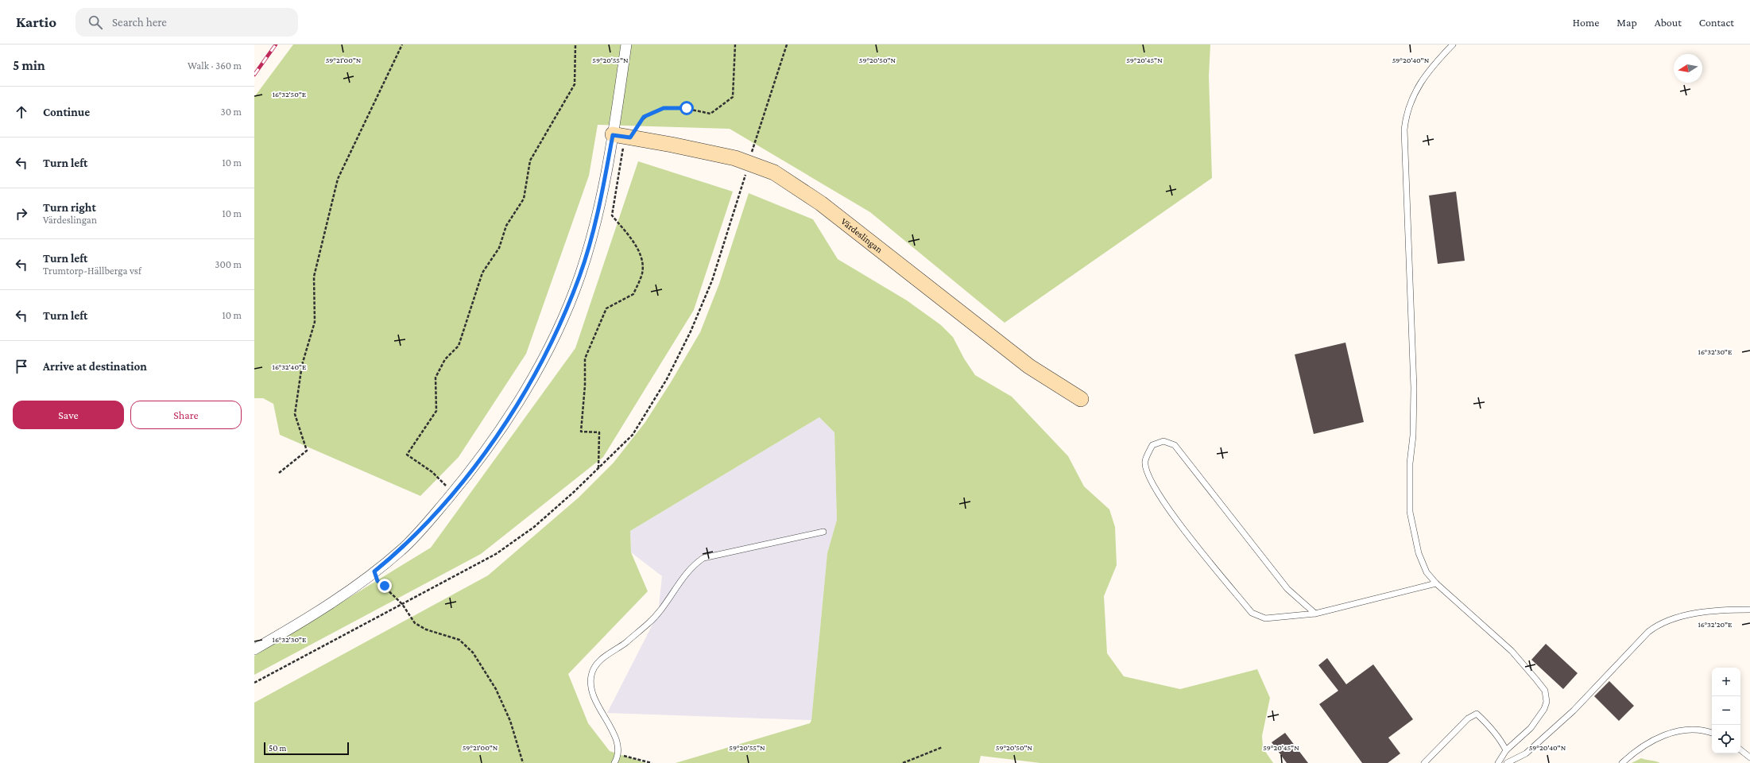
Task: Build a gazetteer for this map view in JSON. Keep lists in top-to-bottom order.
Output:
{
  "streets": {
    "street": ["Värdeslingan"]
  },
  "scale_bar": "50 m",
  "north": "left",
  "page": {
    "header": "Kartio",
    "search": "Search here",
    "nav": [
      "Home",
      "Map",
      "About",
      "Contact"
    ],
    "heading": ["5 min", "Walk · 360 m"],
    "list": [
      ["Continue", "30 m"],
      ["Turn left", "10 m"],
      ["Turn right", "Värdeslingan", "10 m"],
      ["Turn left", "Trumtorp-Hällberga vsf", "300 m"],
      ["Turn left", "10 m"],
      "Arrive at destination"
    ],
    "buttons": ["Save", "Share"],
    "map_buttons": ["+", "−"],
    "scale": "50 m"
  },
  "coordinates": [
    "59°21'00\"N",
    "59°20'55\"N",
    "59°20'50\"N",
    "59°20'45\"N",
    "59°20'40\"N",
    "16°32'50\"E",
    "16°32'30\"E",
    "16°32'40\"E",
    "16°32'20\"E"
  ]
}
